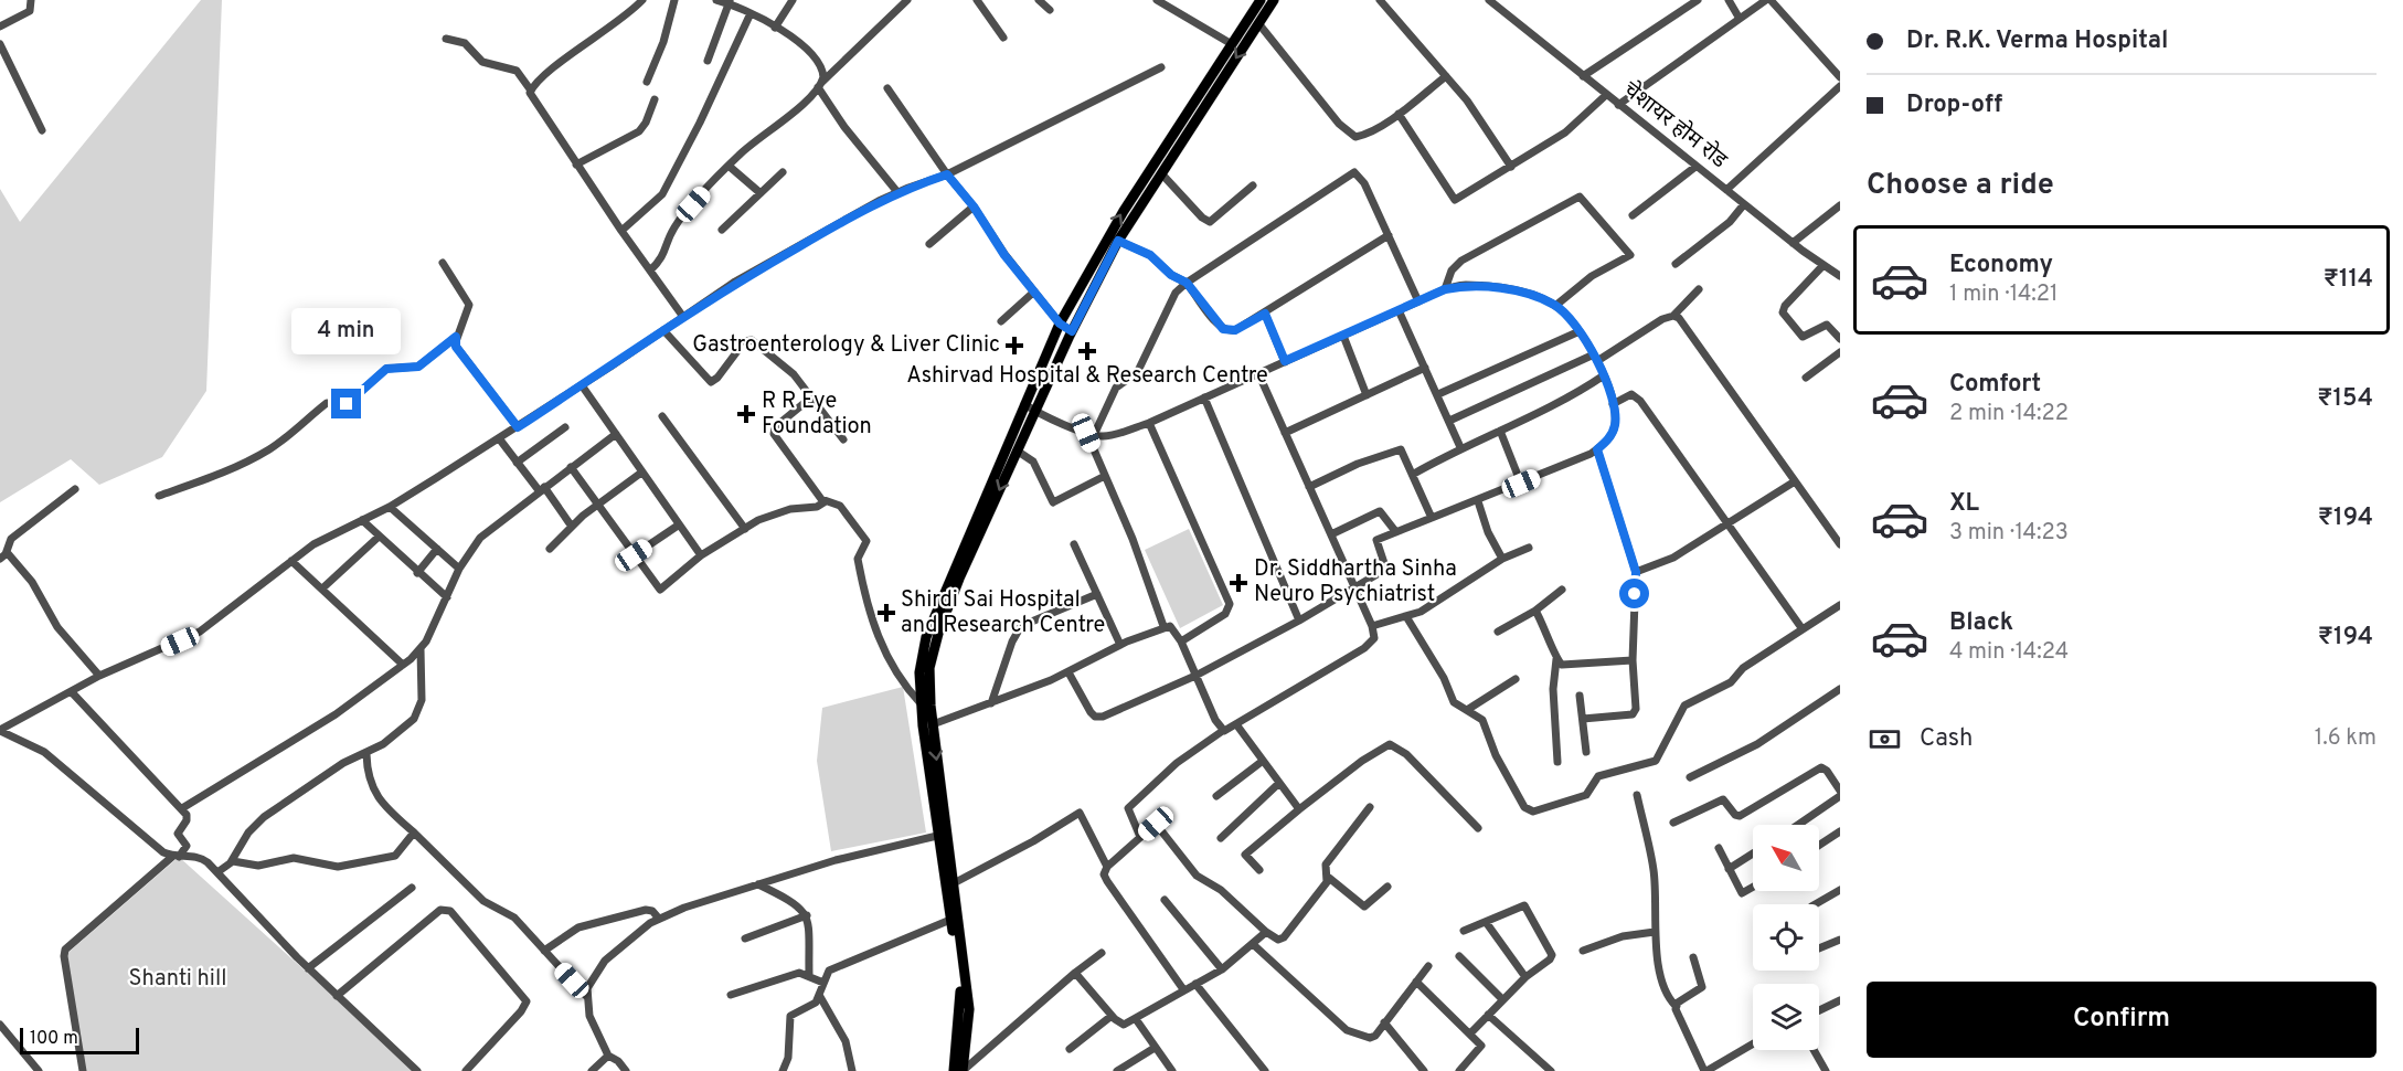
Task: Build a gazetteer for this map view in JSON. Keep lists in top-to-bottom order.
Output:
{
  "streets": {
    "street": ["चेशायर होम रोड"]
  },
  "parks": ["Shanti hill"],
  "places": {
    "health": [
      "Gastroenterology & Liver Clinic",
      "Ashirvad Hospital & Research Centre",
      "R R Eye Foundation",
      "Dr. Siddhartha Sinha Neuro Psychiatrist",
      "Shirdi Sai Hospital and Research Centre"
    ]
  },
  "scale_bar": "100 m",
  "north": "top left",
  "page": {
    "banner": ["Dr. R.K. Verma Hospital", "Drop-off"],
    "heading": "Choose a ride",
    "list": [
      {
        "name": "Economy",
        "note": "1 min · 14:21",
        "value": "₹114"
      },
      {
        "name": "Comfort",
        "note": "2 min · 14:22",
        "value": "₹154"
      },
      {
        "name": "XL",
        "note": "3 min · 14:23",
        "value": "₹194"
      },
      {
        "name": "Black",
        "note": "4 min · 14:24",
        "value": "₹194"
      }
    ],
    "bubble": "4 min",
    "pay": ["Cash", "1.6 km"],
    "buttons": "Confirm",
    "scale": "100 m"
  }
}
